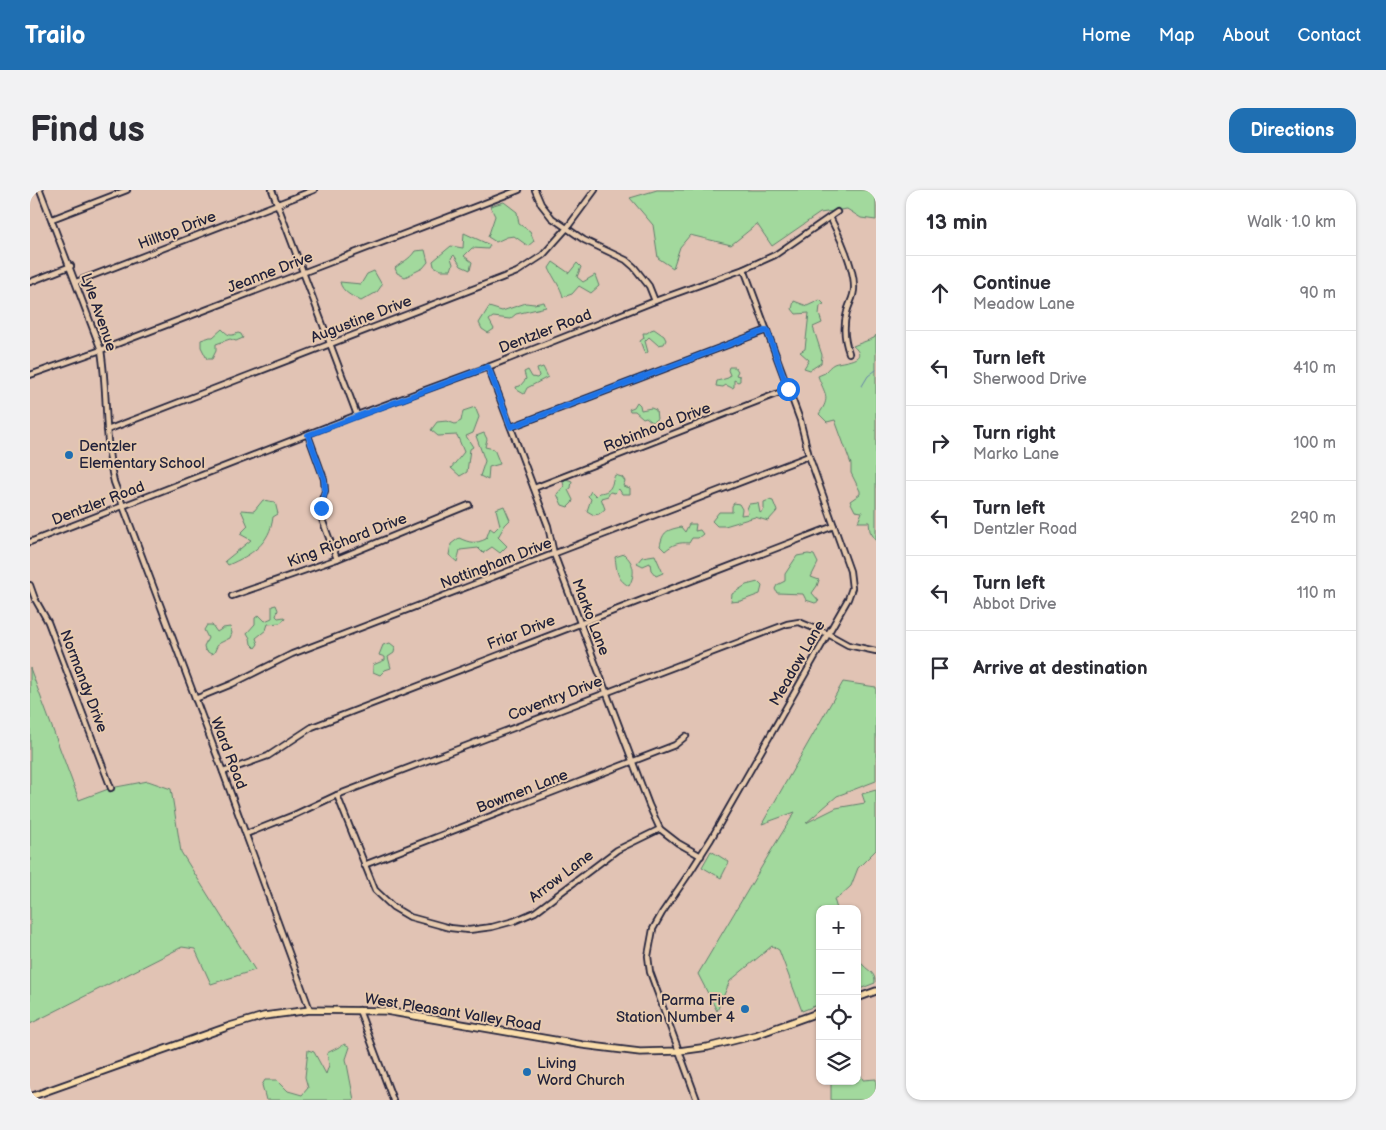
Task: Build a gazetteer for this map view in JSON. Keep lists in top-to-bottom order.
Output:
{
  "streets": {
    "main road": ["West Pleasant Valley Road"],
    "street": [
      "Hilltop Drive",
      "Jeanne Drive",
      "Lyle Avenue",
      "Augustine Drive",
      "Dentzler Road",
      "Robinhood Drive",
      "King Richard Drive",
      "Nottingham Drive",
      "Marko Lane",
      "Friar Drive",
      "Meadow Lane",
      "Normandy Drive",
      "Coventry Drive",
      "Ward Road",
      "Bowmen Lane",
      "Arrow Lane"
    ]
  },
  "crossings": [
    ["Hilltop Drive", "Lyle Avenue"],
    ["Jeanne Drive", "Lyle Avenue"],
    ["Lyle Avenue", "Augustine Drive"],
    ["Lyle Avenue", "Dentzler Road"],
    ["Lyle Avenue", "Ward Road"],
    ["Dentzler Road", "Marko Lane"],
    ["Dentzler Road", "Meadow Lane"],
    ["Dentzler Road", "Ward Road"],
    ["Robinhood Drive", "Marko Lane"],
    ["Robinhood Drive", "Meadow Lane"],
    ["Nottingham Drive", "Marko Lane"],
    ["Nottingham Drive", "Meadow Lane"],
    ["Nottingham Drive", "Ward Road"],
    ["Marko Lane", "Friar Drive"],
    ["Marko Lane", "Meadow Lane"],
    ["Marko Lane", "Coventry Drive"],
    ["Marko Lane", "Bowmen Lane"],
    ["Marko Lane", "Arrow Lane"],
    ["Friar Drive", "Meadow Lane"],
    ["Friar Drive", "Ward Road"],
    ["Meadow Lane", "Coventry Drive"],
    ["Meadow Lane", "West Pleasant Valley Road"],
    ["Coventry Drive", "Ward Road"],
    ["Coventry Drive", "Arrow Lane"],
    ["Ward Road", "West Pleasant Valley Road"],
    ["Bowmen Lane", "Arrow Lane"]
  ],
  "places": ["Dentzler Elementary School", "Parma Fire Station Number 4", "Living Word Church"],
  "page": {
    "header": "Trailo",
    "nav": [
      "Home",
      "Map",
      "About",
      "Contact"
    ],
    "buttons": "Directions",
    "title": "Find us",
    "heading": ["13 min", "Walk · 1.0 km"],
    "list": [
      ["Continue", "Meadow Lane", "90 m"],
      ["Turn left", "Sherwood Drive", "410 m"],
      ["Turn right", "Marko Lane", "100 m"],
      ["Turn left", "Dentzler Road", "290 m"],
      ["Turn left", "Abbot Drive", "110 m"],
      "Arrive at destination"
    ],
    "map_buttons": ["+", "−"]
  }
}
